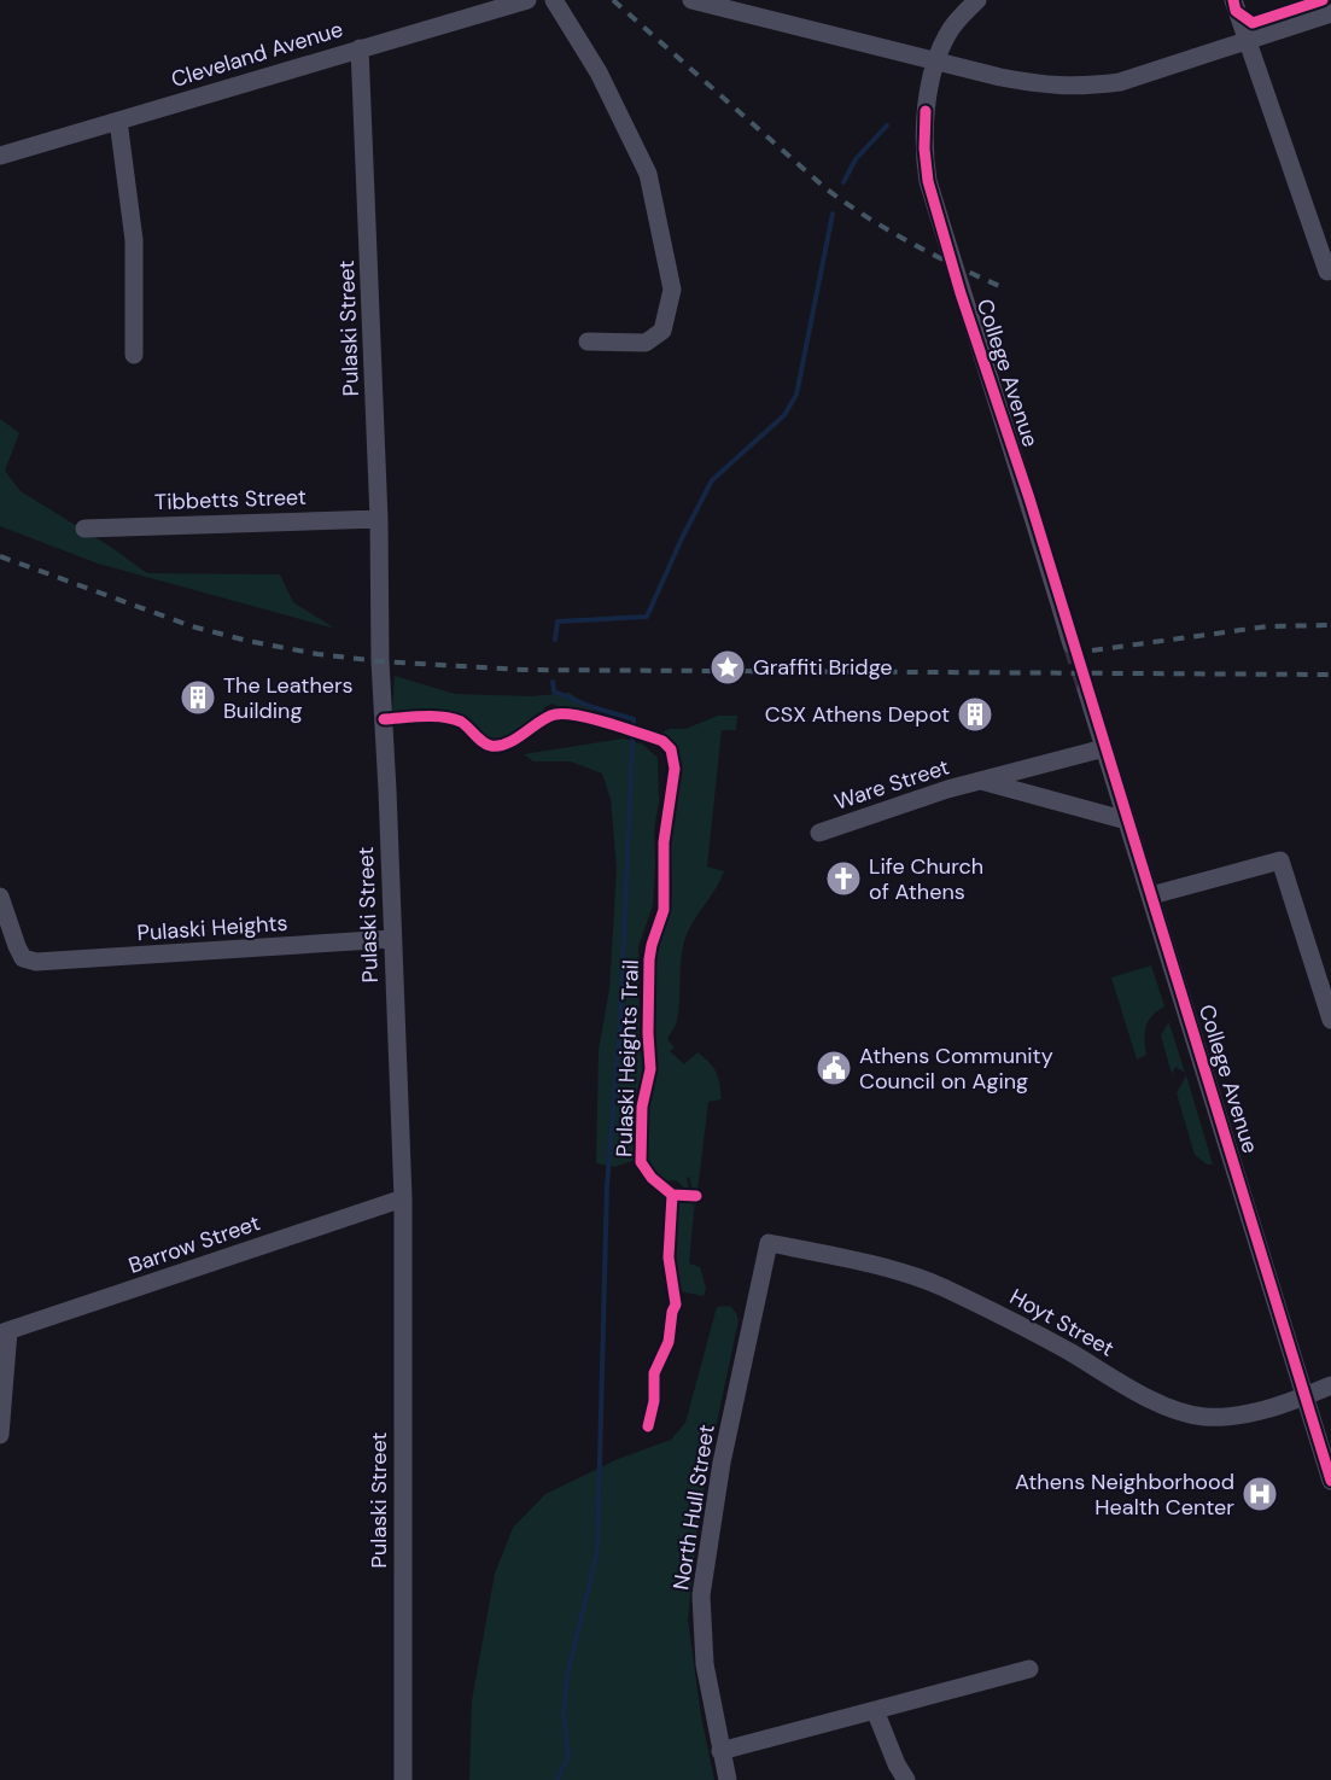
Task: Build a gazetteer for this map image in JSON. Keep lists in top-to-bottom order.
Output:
{
  "streets": {
    "street": [
      "Cleveland Avenue",
      "Pulaski Street",
      "College Avenue",
      "Tibbetts Street",
      "Ware Street",
      "Pulaski Heights",
      "Barrow Street",
      "Hoyt Street",
      "North Hull Street"
    ],
    "cycle path": ["Pulaski Heights Trail"]
  },
  "crossings": [
    ["Cleveland Avenue", "Pulaski Street"],
    ["Pulaski Street", "Tibbetts Street"],
    ["Pulaski Street", "Pulaski Heights"],
    ["Pulaski Street", "Barrow Street"],
    ["College Avenue", "Ware Street"],
    ["College Avenue", "Hoyt Street"],
    ["Hoyt Street", "North Hull Street"]
  ],
  "places": {
    "place": ["Graffiti Bridge"],
    "building": ["The Leathers Building", "CSX Athens Depot"],
    "church": ["Life Church of Athens"],
    "public building": ["Athens Community Council on Aging"],
    "hospital": ["Athens Neighborhood Health Center"]
  }
}
